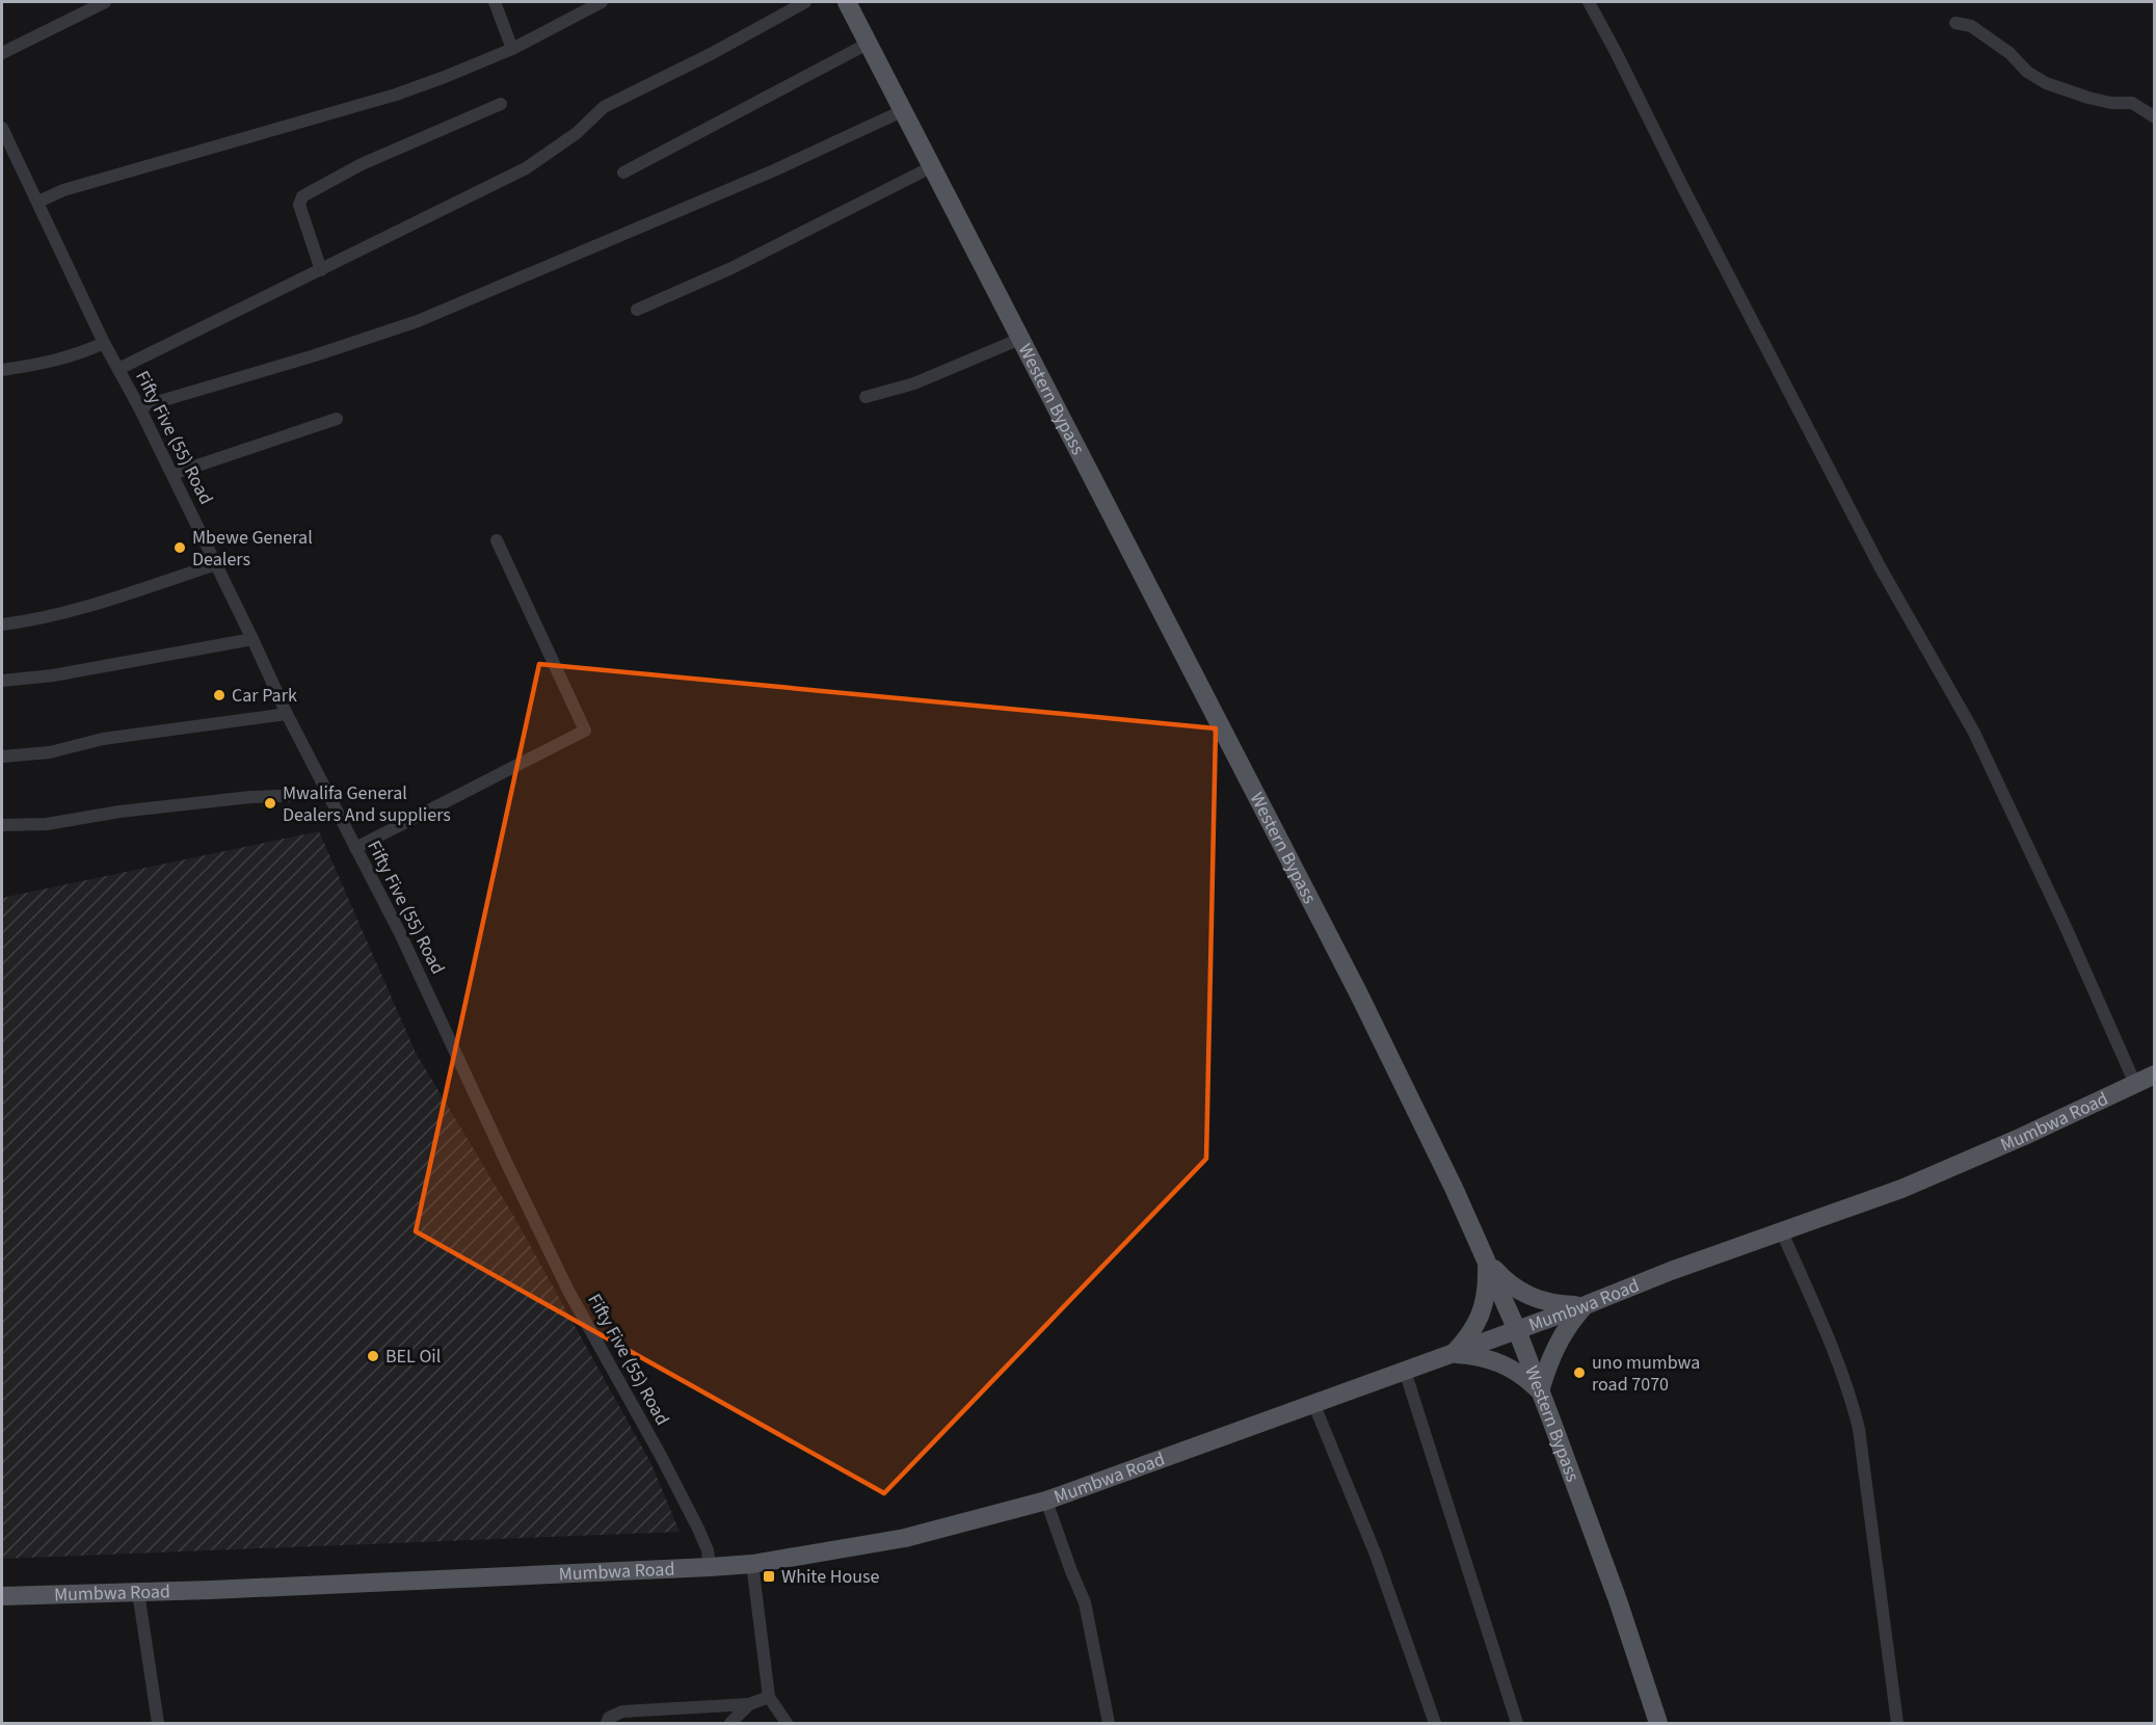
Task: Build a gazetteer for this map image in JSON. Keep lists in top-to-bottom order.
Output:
{
  "streets": {
    "main road": ["Western Bypass", "Mumbwa Road"],
    "street": ["Fifty Five (55) Road"]
  },
  "crossings": [
    ["Western Bypass", "Mumbwa Road"],
    ["Fifty Five (55) Road", "Mumbwa Road"]
  ],
  "places": {
    "other": [
      "Mbewe General Dealers",
      "Car Park",
      "Mwalifa General Dealers And suppliers",
      "BEL Oil",
      "uno mumbwa road 7070"
    ],
    "transit": ["White House"]
  }
}
